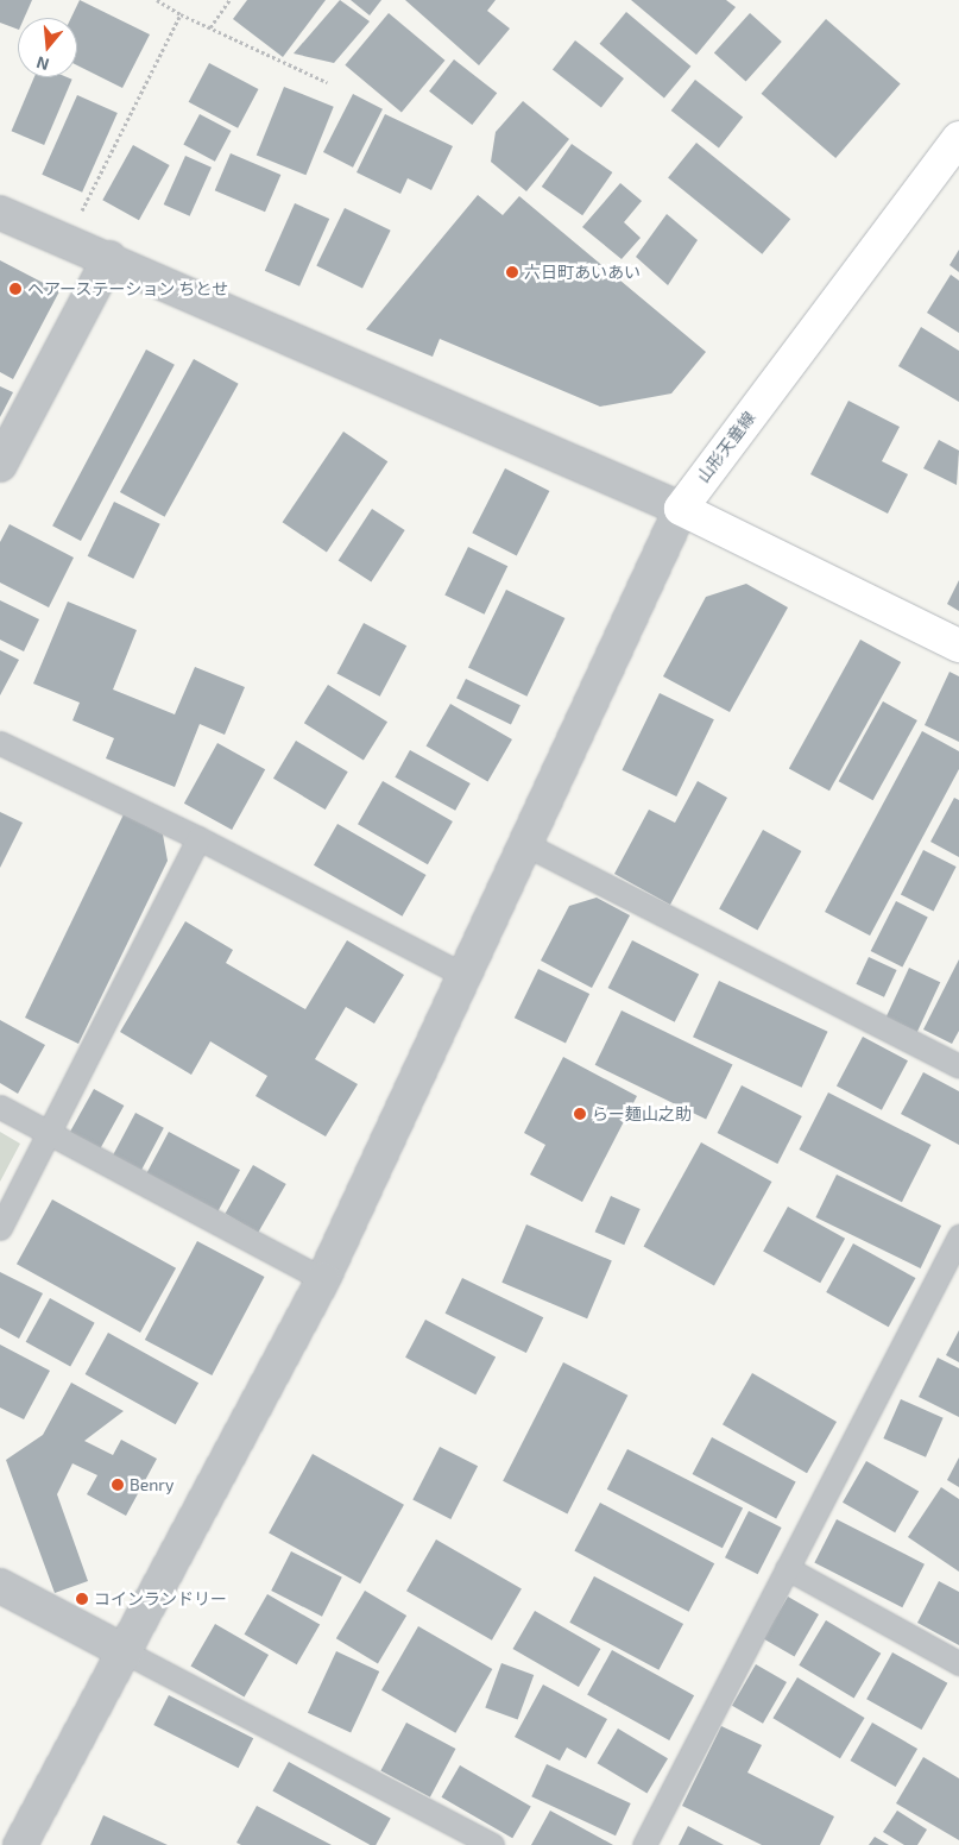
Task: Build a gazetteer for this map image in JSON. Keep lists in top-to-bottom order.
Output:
{
  "streets": {
    "main road": ["山形天童線"]
  },
  "places": [
    "六日町あいあい",
    "ヘアーステーション ちとせ",
    "らー麺山之助",
    "Benry",
    "コインランドリー"
  ],
  "north": "bottom"
}
